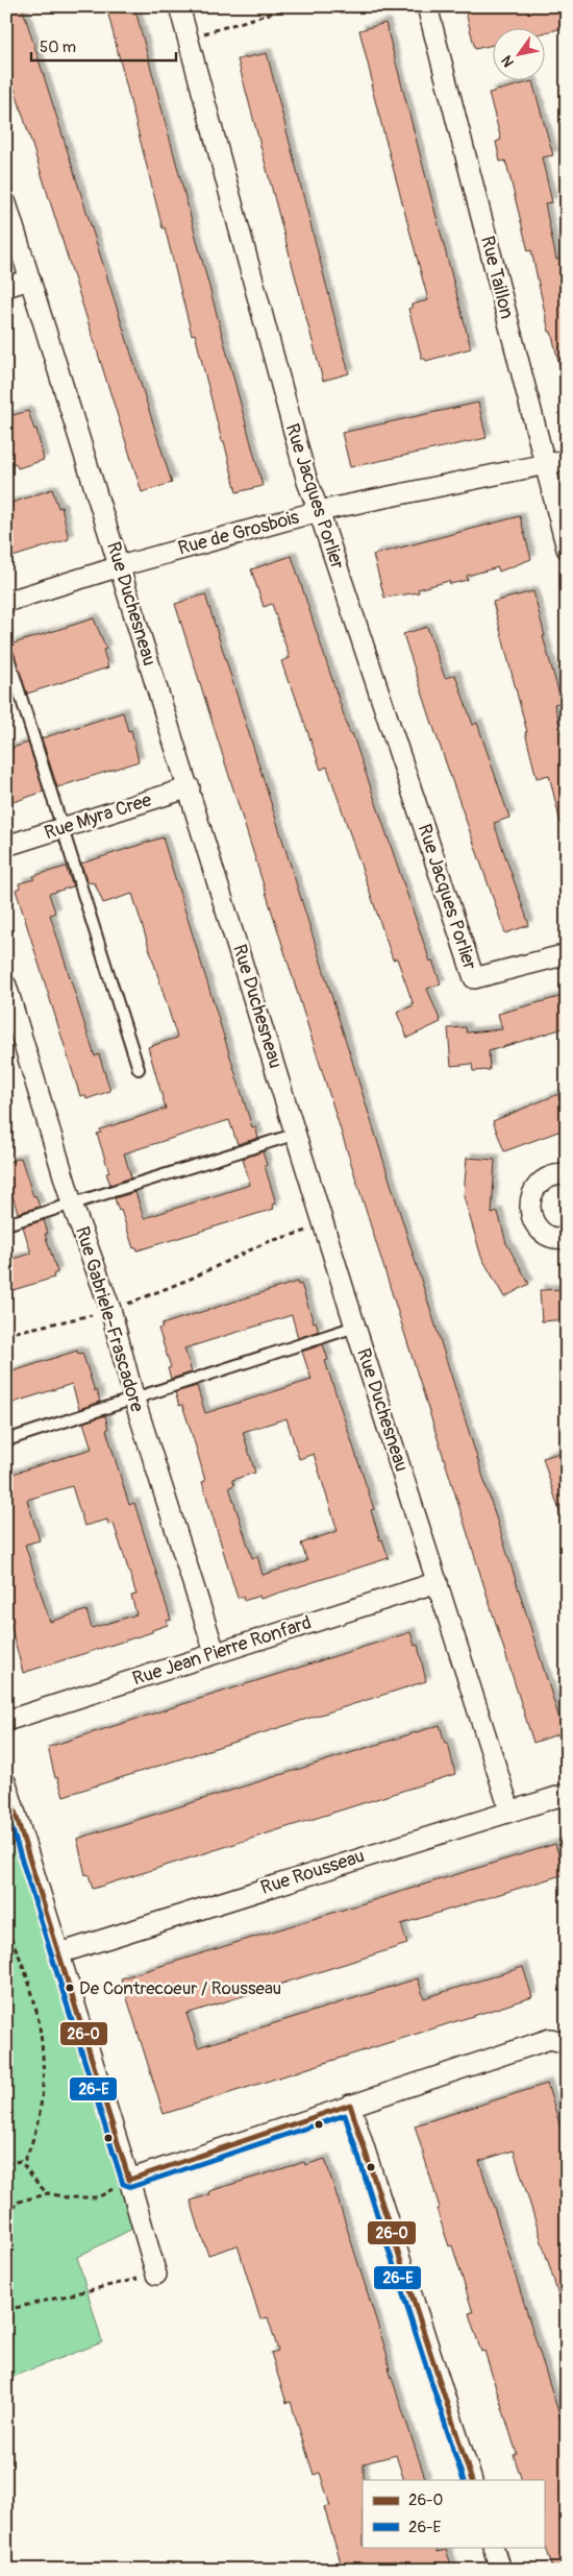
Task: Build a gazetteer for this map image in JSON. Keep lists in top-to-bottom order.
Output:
{
  "streets": {
    "street": [
      "Rue Taillon",
      "Rue Jacques Porlier",
      "Rue de Grosbois",
      "Rue Duchesneau",
      "Rue Myra Cree",
      "Rue Gabriele-Frascadore",
      "Rue Jean Pierre Ronfard",
      "Rue Rousseau"
    ]
  },
  "crossings": [
    ["Rue Taillon", "Rue de Grosbois"],
    ["Rue Jacques Porlier", "Rue de Grosbois"],
    ["Rue de Grosbois", "Rue Duchesneau"],
    ["Rue Duchesneau", "Rue Myra Cree"],
    ["Rue Duchesneau", "Rue Jean Pierre Ronfard"],
    ["Rue Duchesneau", "Rue Rousseau"],
    ["Rue Gabriele-Frascadore", "Rue Jean Pierre Ronfard"]
  ],
  "places": ["De Contrecoeur / Rousseau"],
  "lines": ["transit line 26-O", "transit line 26-E"],
  "legend": ["26-O", "26-E"],
  "scale_bar": "50 m",
  "north": "bottom left"
}
